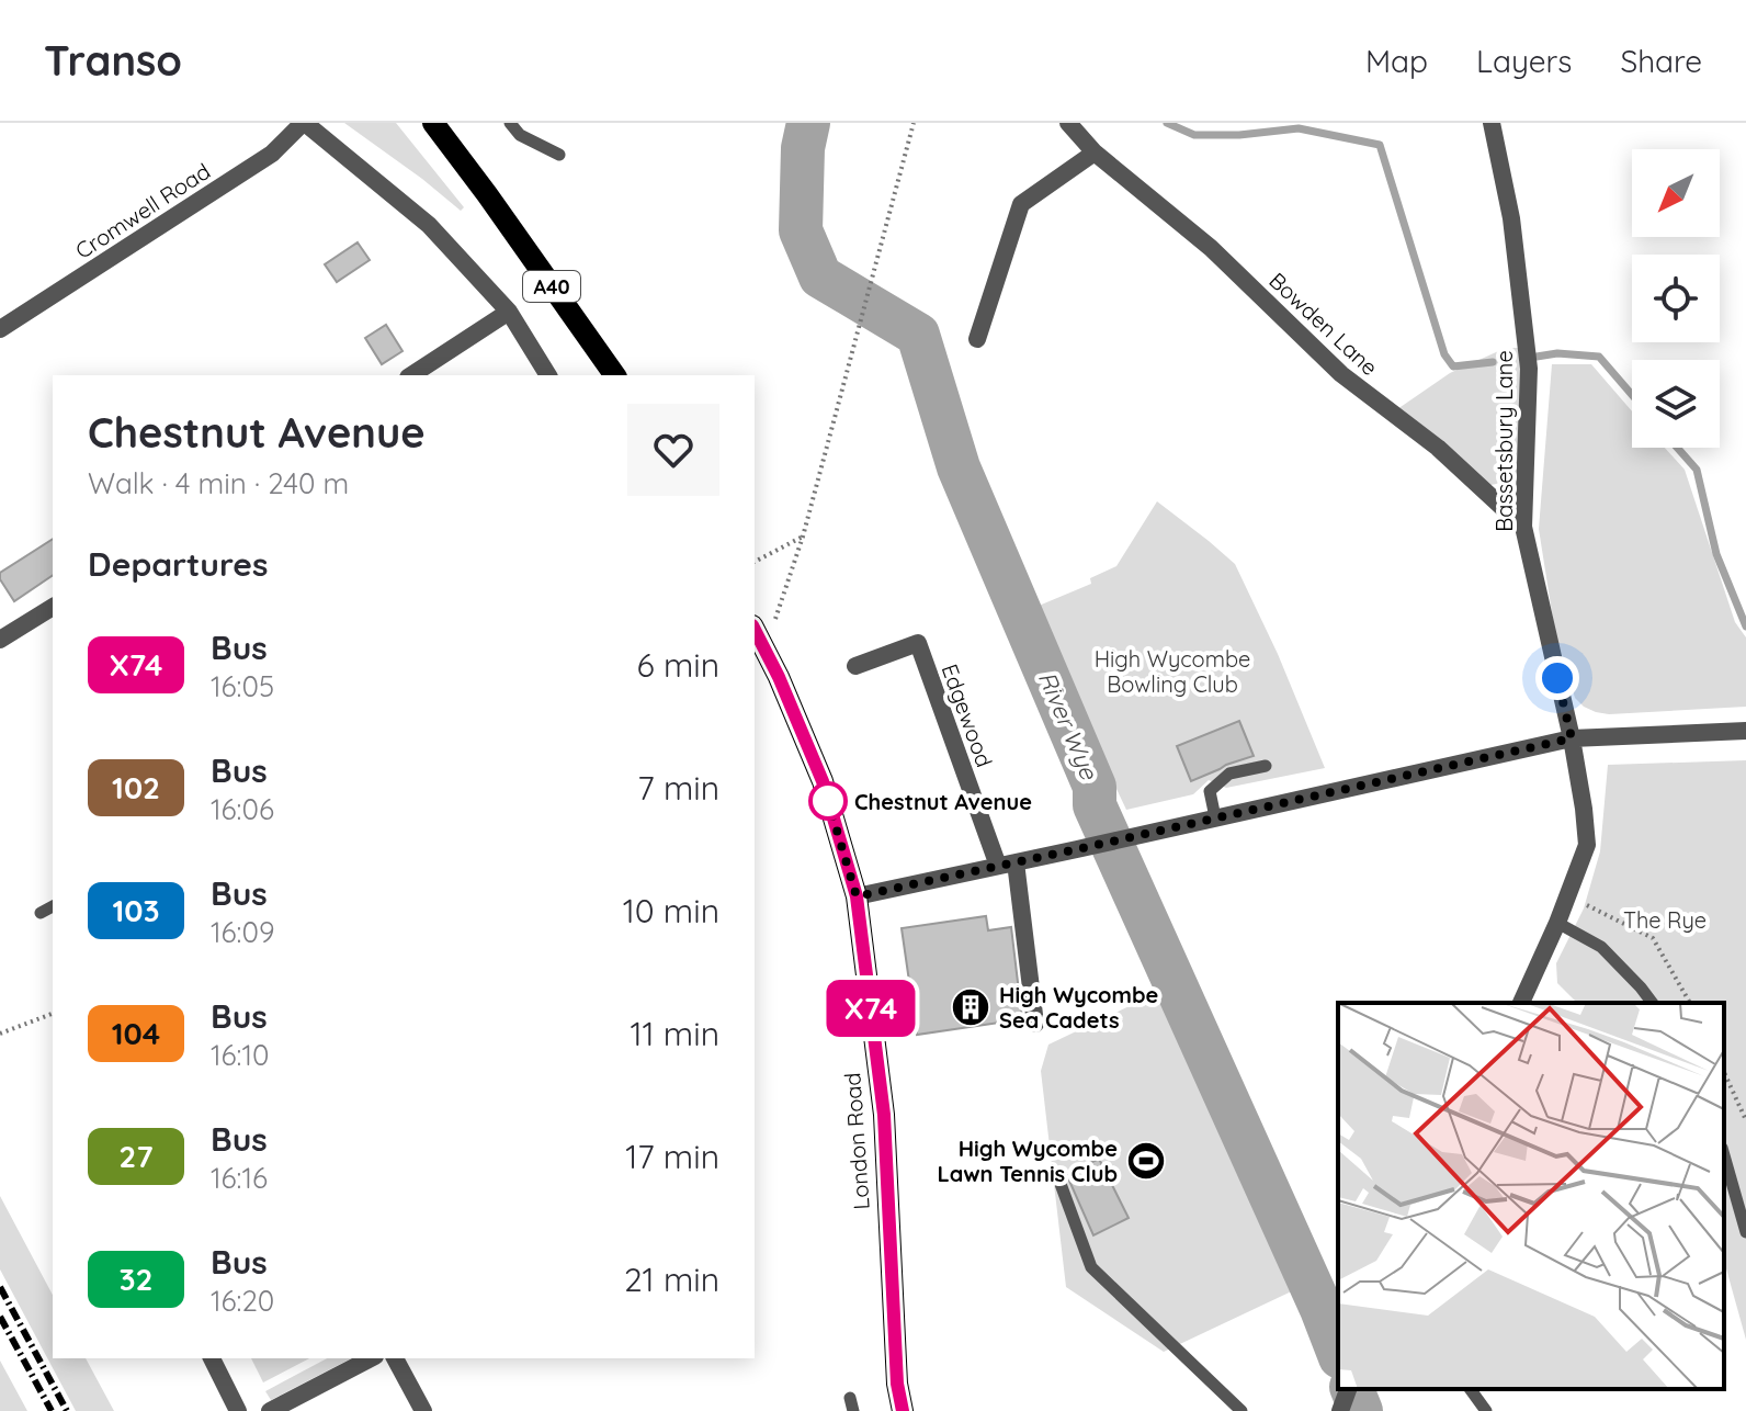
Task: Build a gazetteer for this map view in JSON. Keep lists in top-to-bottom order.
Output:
{
  "streets": {
    "main road": ["A40", "London Road"],
    "street": [
      "Cromwell Road",
      "Bowden Lane",
      "Bassetsbury Lane",
      "Edgewood"
    ]
  },
  "crossings": [
    ["Bowden Lane", "Bassetsbury Lane"]
  ],
  "water": ["River Wye"],
  "parks": ["High Wycombe Bowling Club", "The Rye"],
  "places": {
    "other": ["Chestnut Avenue"],
    "building": ["High Wycombe Sea Cadets"],
    "sports": ["High Wycombe Lawn Tennis Club"]
  },
  "lines": ["bus line X74"],
  "north": "bottom left",
  "page": {
    "header": "Transo",
    "nav": ["Map", "Layers", "Share"],
    "on_map": "X74",
    "heading": [
      ["Chestnut Avenue", "Walk · 4 min · 240 m"],
      "Departures"
    ],
    "list": [
      {
        "mark": "X74",
        "name": "Bus",
        "note": "16:05",
        "value": "6 min"
      },
      {
        "mark": "102",
        "name": "Bus",
        "note": "16:06",
        "value": "7 min"
      },
      {
        "mark": "103",
        "name": "Bus",
        "note": "16:09",
        "value": "10 min"
      },
      {
        "mark": "104",
        "name": "Bus",
        "note": "16:10",
        "value": "11 min"
      },
      {
        "mark": "27",
        "name": "Bus",
        "note": "16:16",
        "value": "17 min"
      },
      {
        "mark": "32",
        "name": "Bus",
        "note": "16:20",
        "value": "21 min"
      }
    ]
  }
}
